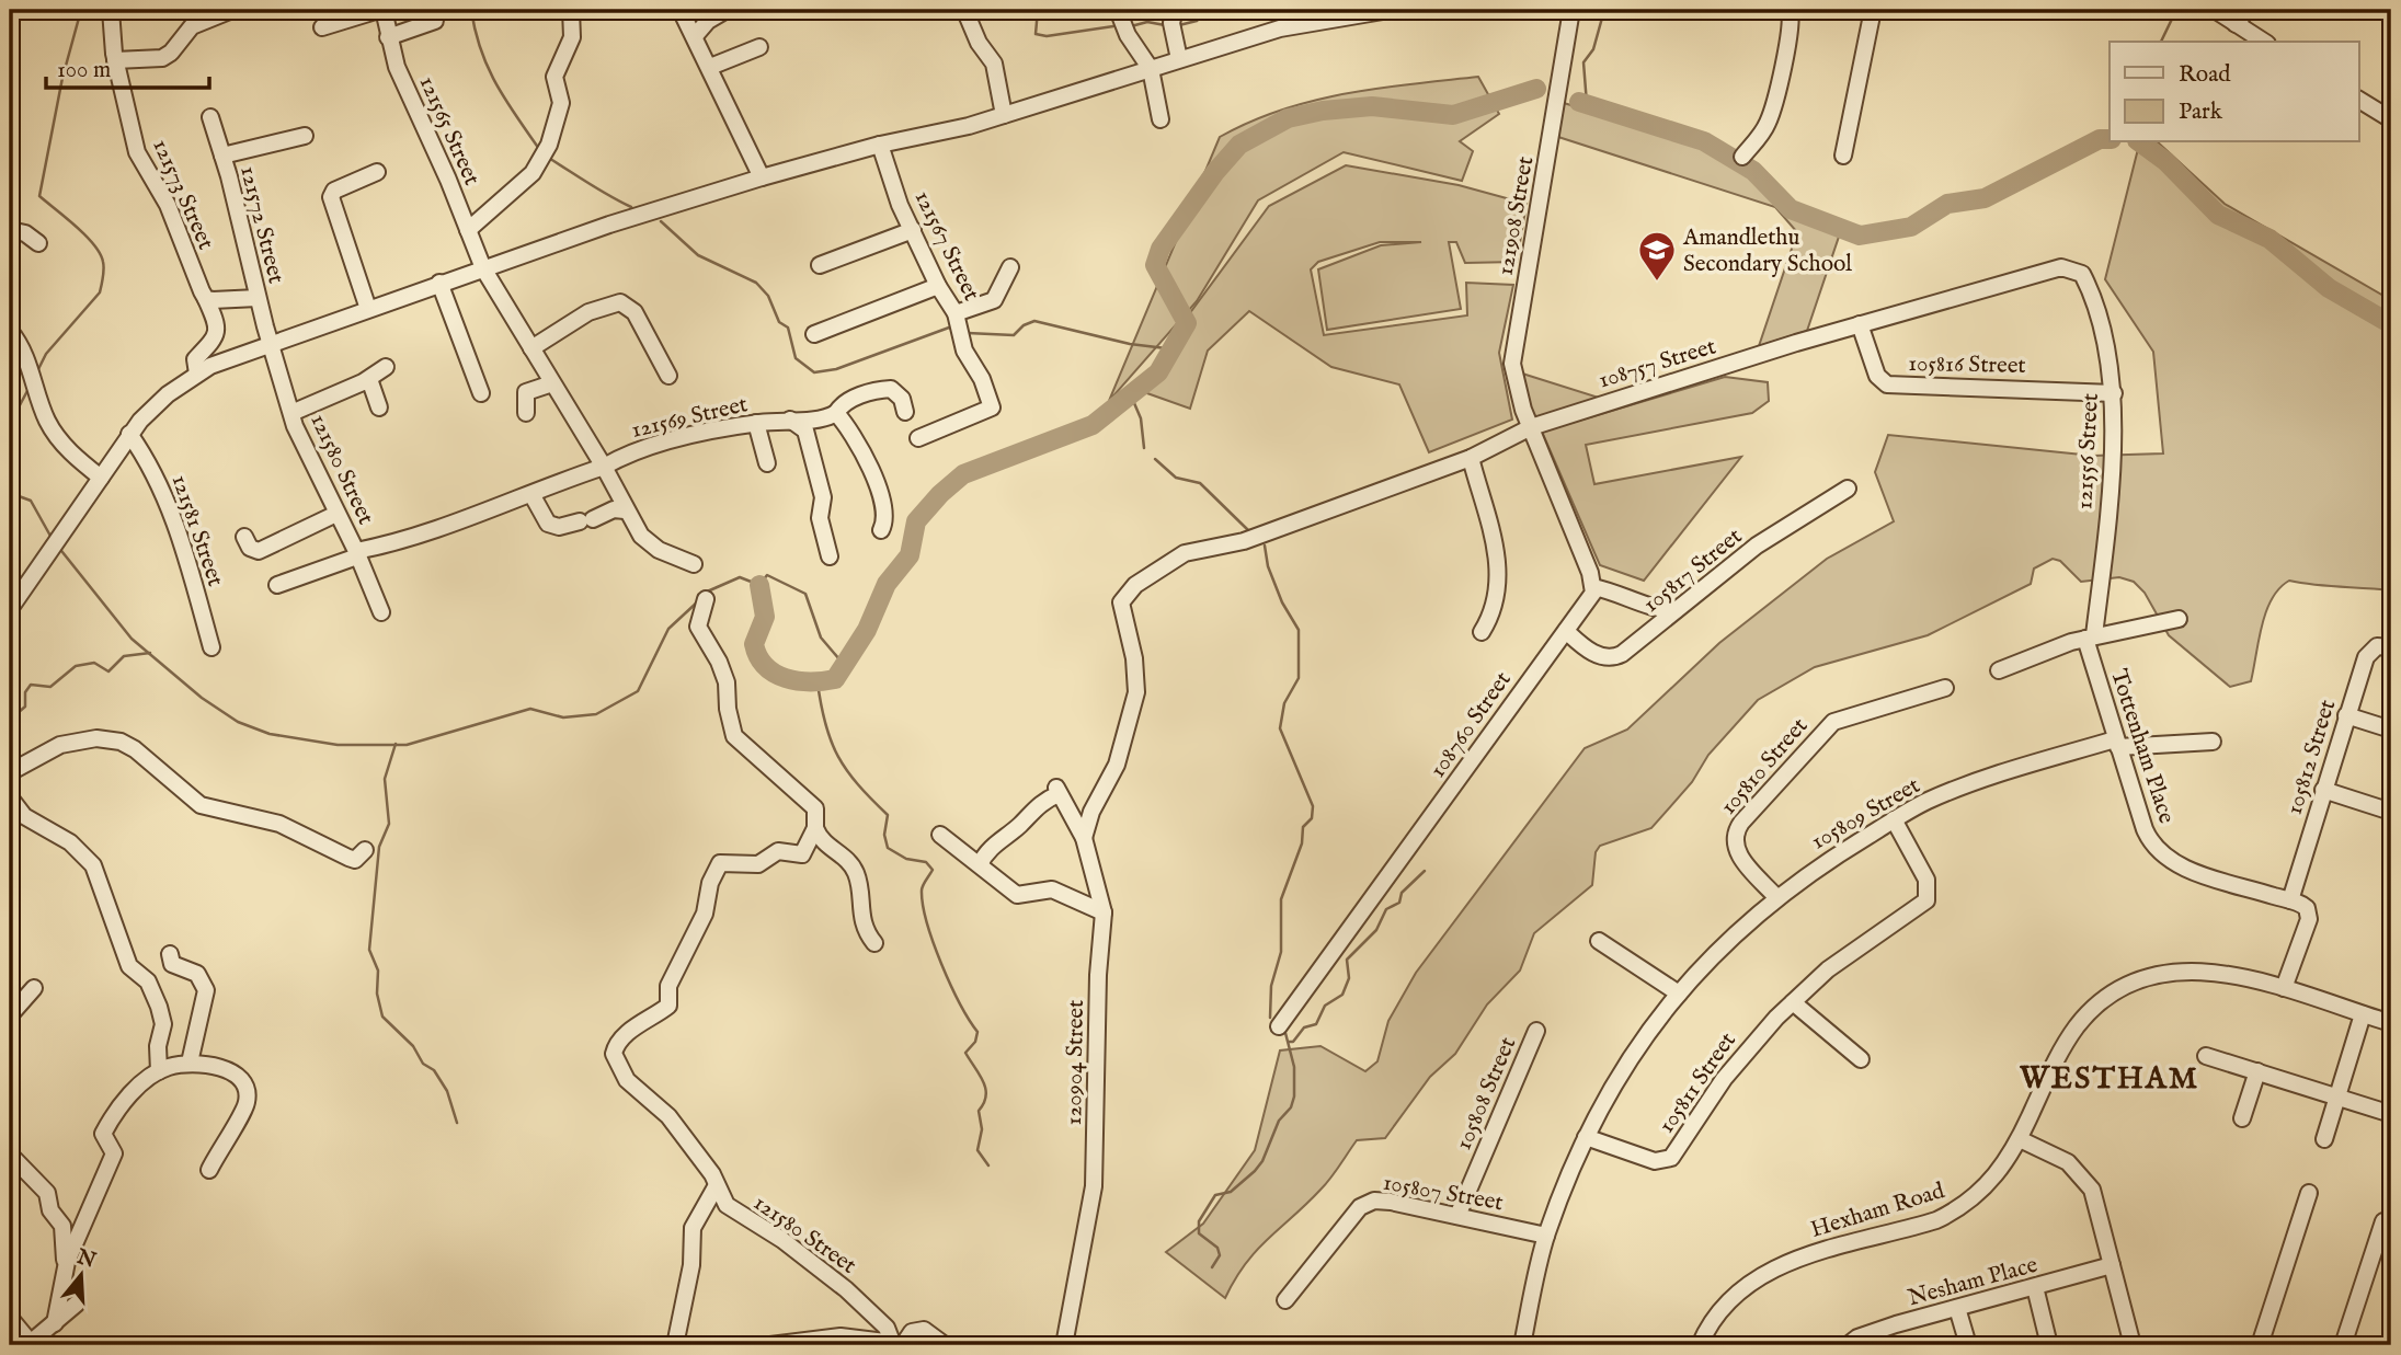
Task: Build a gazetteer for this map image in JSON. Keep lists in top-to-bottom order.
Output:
{
  "streets": {
    "street": [
      "121565 Street",
      "121573 Street",
      "121908 Street",
      "121572 Street",
      "121567 Street",
      "108757 Street",
      "105816 Street",
      "121569 Street",
      "121556 Street",
      "121580 Street",
      "121581 Street",
      "105817 Street",
      "108760 Street",
      "Tottenham Place",
      "105812 Street",
      "105810 Street",
      "105809 Street",
      "120904 Street",
      "105811 Street",
      "105808 Street",
      "105807 Street",
      "Hexham Road",
      "Nesham Place"
    ]
  },
  "crossings": [
    ["121908 Street", "108757 Street"],
    ["121572 Street", "121580 Street"],
    ["108757 Street", "105816 Street"],
    ["108757 Street", "121556 Street"],
    ["108757 Street", "120904 Street"],
    ["105816 Street", "121556 Street"],
    ["121569 Street", "121580 Street"],
    ["121556 Street", "Tottenham Place"],
    ["105817 Street", "108760 Street"],
    ["Tottenham Place", "105812 Street"],
    ["Tottenham Place", "105809 Street"],
    ["105810 Street", "105809 Street"],
    ["105809 Street", "105811 Street"],
    ["105809 Street", "105807 Street"],
    ["105808 Street", "105807 Street"]
  ],
  "districts": ["WESTHAM"],
  "places": {
    "school or university": ["Amandlethu Secondary School"]
  },
  "legend": ["Road", "Park"],
  "scale_bar": "100 m",
  "north": "top"
}
